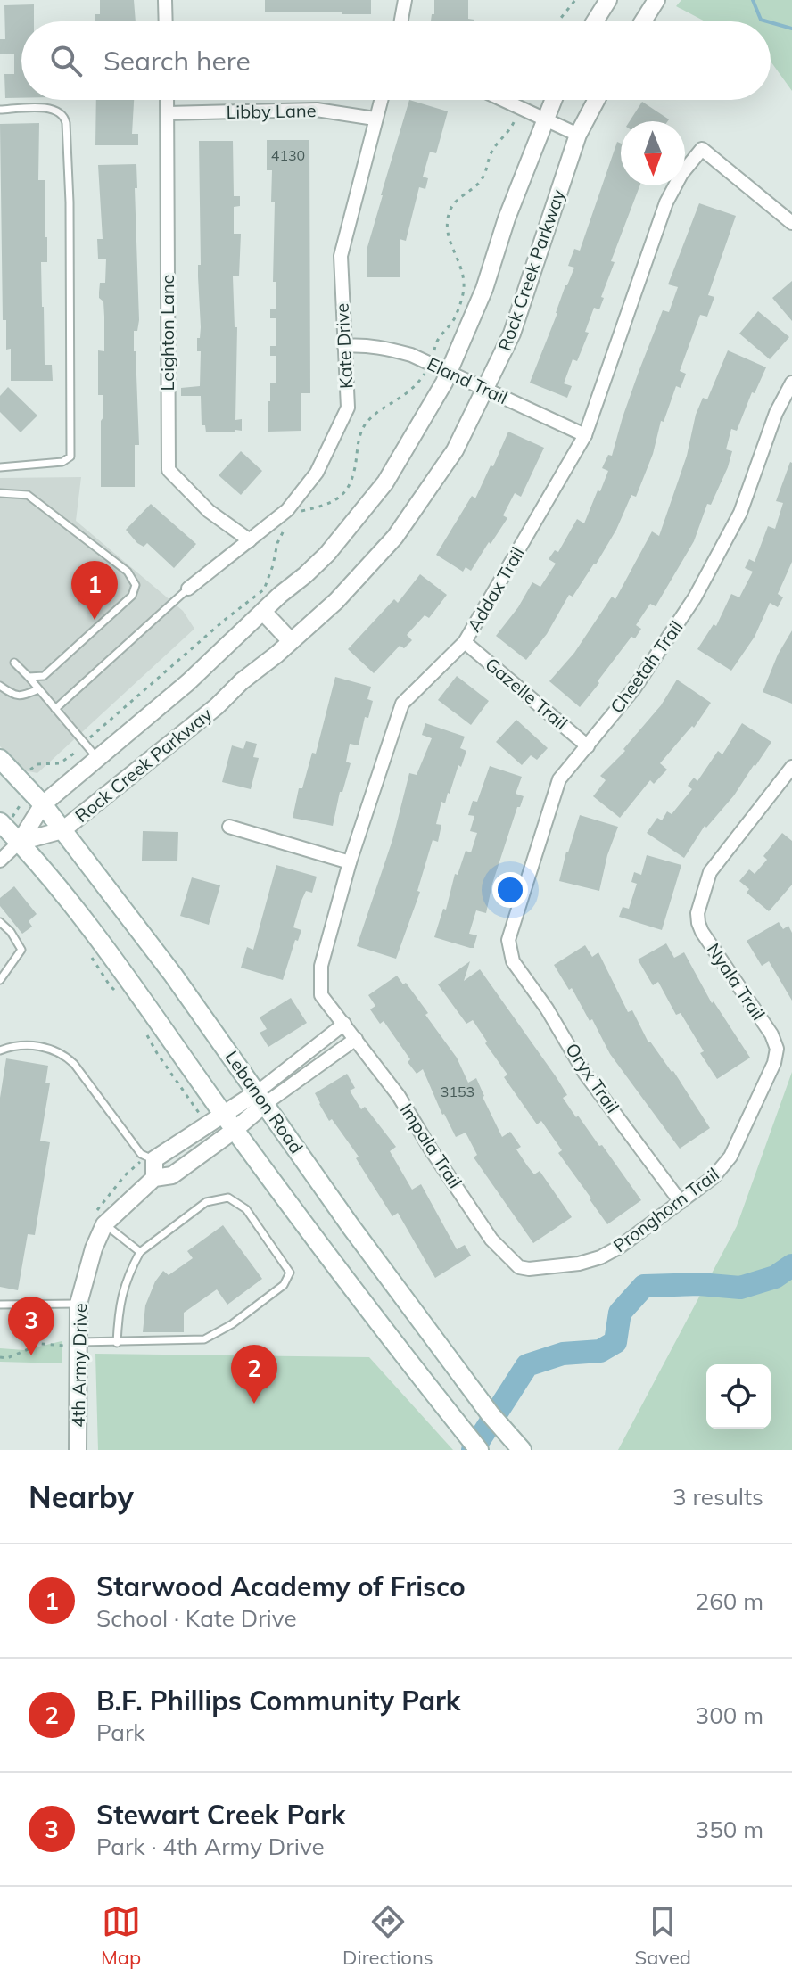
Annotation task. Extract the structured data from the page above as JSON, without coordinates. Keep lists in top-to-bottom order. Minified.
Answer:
{"streets":{"main road":["Lebanon Road"],"street":["Libby Lane","Rock Creek Parkway","Leighton Lane","Kate Drive","Eland Trail","Addax Trail","Cheetah Trail","Gazelle Trail","Nyala Trail","Oryx Trail","Impala Trail","Pronghorn Trail","4th Army Drive"]},"crossings":[["Libby Lane","Leighton Lane"],["Libby Lane","Kate Drive"],["Rock Creek Parkway","Eland Trail"],["Rock Creek Parkway","Lebanon Road"],["Leighton Lane","Kate Drive"],["Kate Drive","Eland Trail"],["Eland Trail","Addax Trail"],["Addax Trail","Gazelle Trail"],["Addax Trail","Impala Trail"],["Addax Trail","4th Army Drive"],["Cheetah Trail","Gazelle Trail"],["Cheetah Trail","Oryx Trail"],["Nyala Trail","Pronghorn Trail"],["Oryx Trail","Pronghorn Trail"],["Lebanon Road","4th Army Drive"],["Impala Trail","Pronghorn Trail"],["Impala Trail","4th Army Drive"]],"house_numbers":["4130","3153"],"north":"bottom","page":{"search":"Search here","pins":["1","3","2"],"heading":["Nearby","3 results"],"list":[{"mark":"1","name":"Starwood Academy of Frisco","note":"School · Kate Drive","value":"260 m"},{"mark":"2","name":"B.F. Phillips Community Park","note":"Park","value":"300 m"},{"mark":"3","name":"Stewart Creek Park","note":"Park · 4th Army Drive","value":"350 m"}],"nav":["Map","Directions","Saved"]}}
